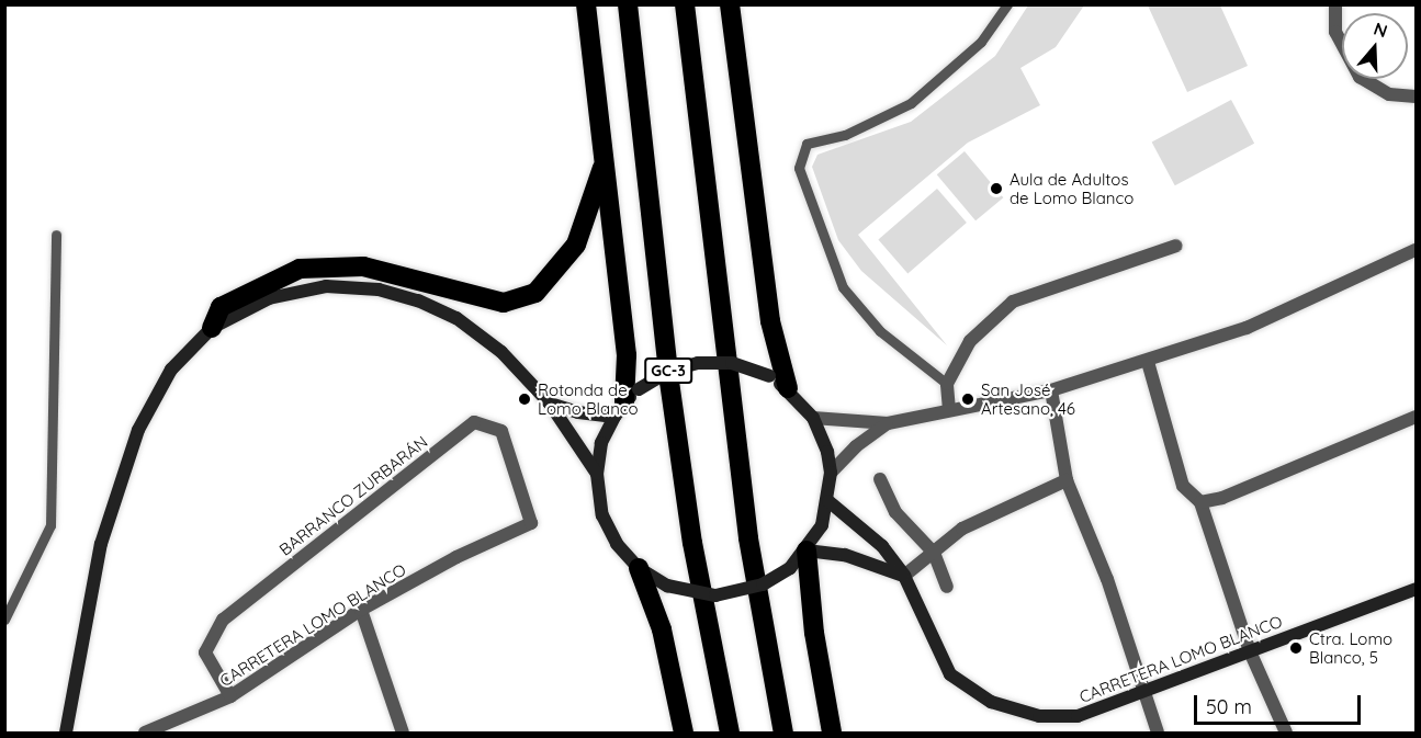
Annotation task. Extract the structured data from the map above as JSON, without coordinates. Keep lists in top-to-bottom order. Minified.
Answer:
{"streets":{"highway":["GC-3"],"street":["BARRANCO ZURBARÁN","CARRETERA LOMO BLANCO"]},"crossings":[["BARRANCO ZURBARÁN","CARRETERA LOMO BLANCO"]],"places":["Aula de Adultos de Lomo Blanco","Rotonda de Lomo Blanco","San José Artesano, 46","Ctra. Lomo Blanco, 5"],"scale_bar":"50 m","north":"top"}
